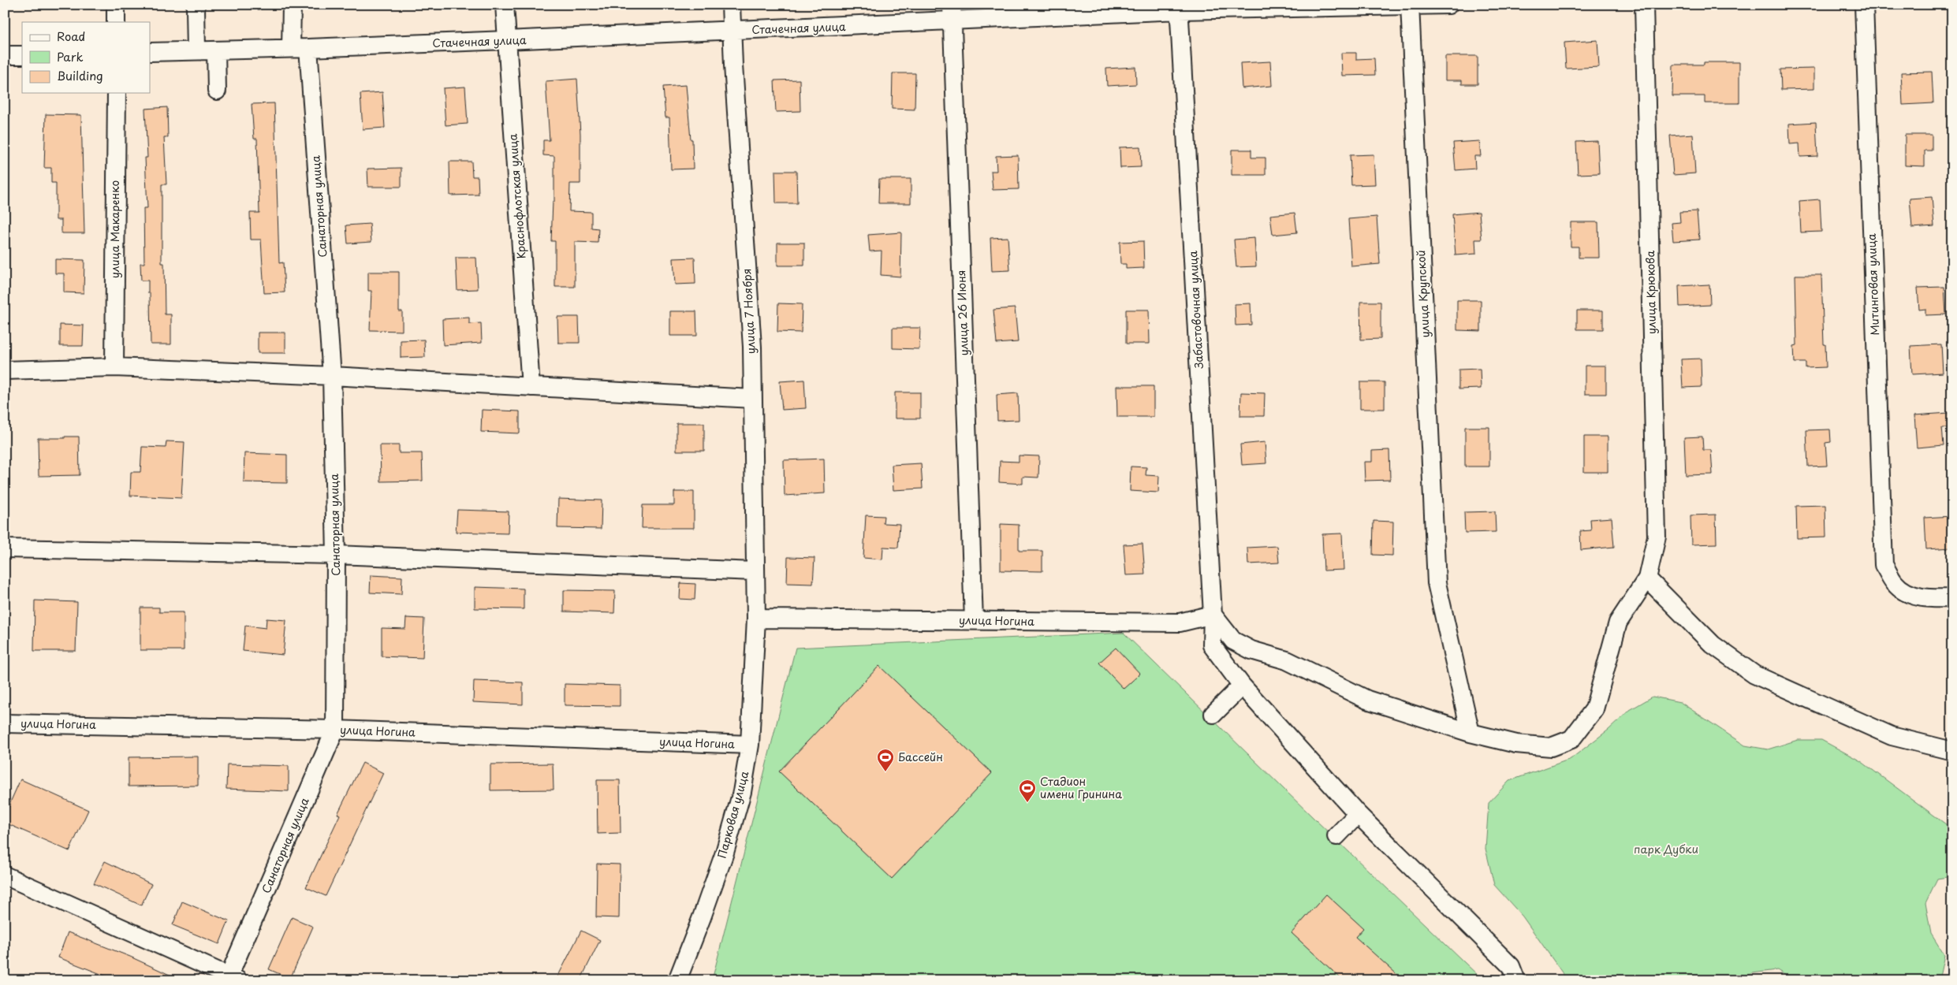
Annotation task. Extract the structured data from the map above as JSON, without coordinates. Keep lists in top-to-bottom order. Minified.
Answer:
{"streets":{"street":["Стачечная улица","Краснофлотская улица","Санаторная улица","улица Макаренко","Митинговая улица","улица Крюкова","улица Крупской","Забастовочная улица","улица 7 Ноября","улица 26 Июня","улица Ногина","Парковая улица"]},"crossings":[["Стачечная улица","Краснофлотская улица"],["Стачечная улица","Санаторная улица"],["Стачечная улица","улица Крупской"],["Стачечная улица","Забастовочная улица"],["Стачечная улица","улица 7 Ноября"],["Стачечная улица","улица 26 Июня"],["Санаторная улица","улица Ногина"],["Забастовочная улица","улица Ногина"],["улица 7 Ноября","улица Ногина"],["улица 7 Ноября","Парковая улица"],["улица 26 Июня","улица Ногина"],["улица Ногина","Парковая улица"]],"parks":["парк Дубки"],"places":{"sports":["Бассейн","Стадион имени Гринина"]},"legend":["Road","Park","Building"]}
